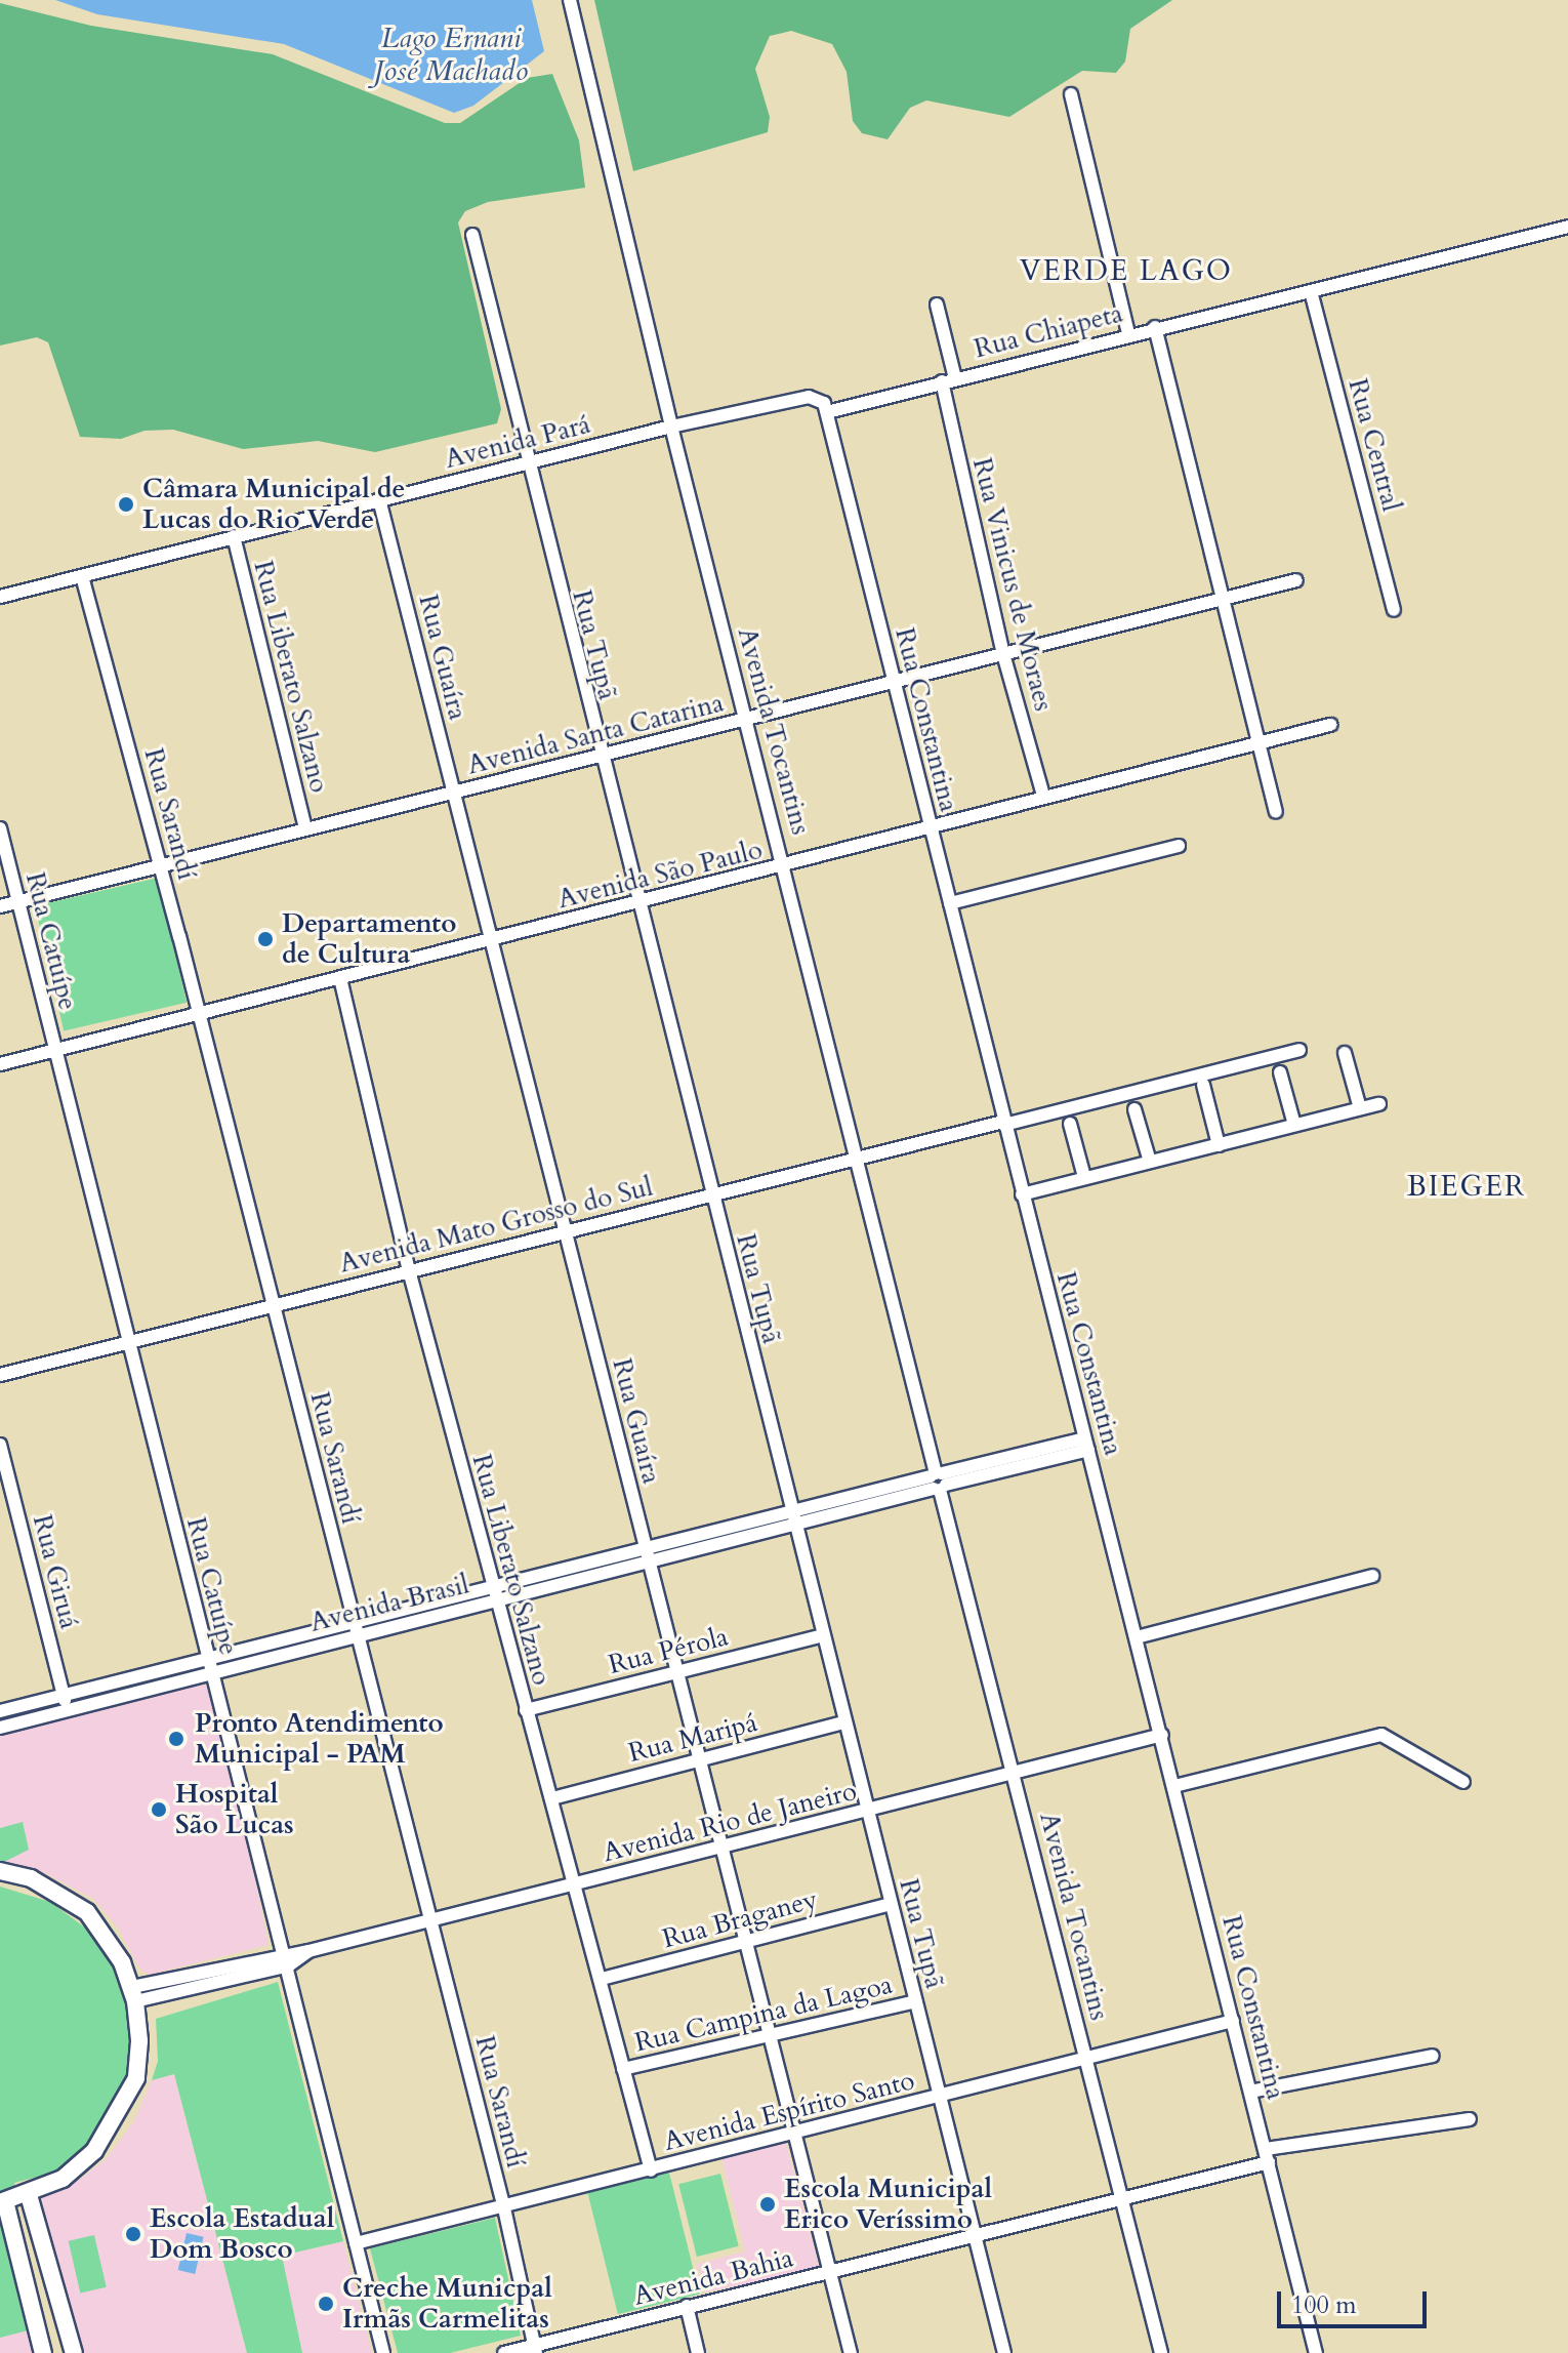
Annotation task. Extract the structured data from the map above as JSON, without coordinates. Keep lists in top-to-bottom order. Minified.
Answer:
{"streets":{"street":["Rua Chiapeta","Avenida Pará","Rua Central","Rua Vinicus de Moraes","Rua Tupã","Rua Guaíra","Rua Liberato Salzano","Rua Constantina","Avenida Tocantins","Avenida Santa Catarina","Rua Sarandí","Avenida São Paulo","Rua Catuípe","Avenida Mato Grosso do Sul","Rua Giruá","Avenida Brasil","Rua Pérola","Rua Maripá","Avenida Rio de Janeiro","Rua Braganey","Rua Campina da Lagoa","Avenida Espírito Santo","Avenida Bahia"]},"crossings":[["Rua Chiapeta","Avenida Pará"],["Rua Chiapeta","Rua Central"],["Rua Chiapeta","Rua Vinicus de Moraes"],["Rua Chiapeta","Rua Constantina"],["Avenida Pará","Rua Tupã"],["Avenida Pará","Rua Guaíra"],["Avenida Pará","Rua Liberato Salzano"],["Avenida Pará","Rua Constantina"],["Avenida Pará","Avenida Tocantins"],["Avenida Pará","Rua Sarandí"],["Rua Vinicus de Moraes","Avenida Santa Catarina"],["Rua Vinicus de Moraes","Avenida São Paulo"],["Rua Tupã","Avenida Santa Catarina"],["Rua Tupã","Avenida São Paulo"],["Rua Tupã","Avenida Mato Grosso do Sul"],["Rua Tupã","Avenida Brasil"],["Rua Tupã","Rua Pérola"],["Rua Tupã","Rua Maripá"],["Rua Tupã","Avenida Rio de Janeiro"],["Rua Tupã","Rua Braganey"],["Rua Tupã","Rua Campina da Lagoa"],["Rua Tupã","Avenida Espírito Santo"],["Rua Tupã","Avenida Bahia"],["Rua Guaíra","Avenida Santa Catarina"],["Rua Guaíra","Avenida São Paulo"],["Rua Guaíra","Avenida Mato Grosso do Sul"],["Rua Guaíra","Avenida Brasil"],["Rua Guaíra","Rua Pérola"],["Rua Guaíra","Rua Maripá"],["Rua Guaíra","Avenida Rio de Janeiro"],["Rua Guaíra","Rua Braganey"],["Rua Guaíra","Rua Campina da Lagoa"],["Rua Guaíra","Avenida Espírito Santo"],["Rua Guaíra","Avenida Bahia"],["Rua Liberato Salzano","Avenida Santa Catarina"],["Rua Liberato Salzano","Avenida São Paulo"],["Rua Liberato Salzano","Avenida Mato Grosso do Sul"],["Rua Liberato Salzano","Avenida Brasil"],["Rua Liberato Salzano","Rua Pérola"],["Rua Liberato Salzano","Rua Maripá"],["Rua Liberato Salzano","Avenida Rio de Janeiro"],["Rua Liberato Salzano","Rua Braganey"],["Rua Liberato Salzano","Rua Campina da Lagoa"],["Rua Liberato Salzano","Avenida Espírito Santo"],["Rua Constantina","Avenida Santa Catarina"],["Rua Constantina","Avenida São Paulo"],["Rua Constantina","Avenida Mato Grosso do Sul"],["Rua Constantina","Avenida Brasil"],["Rua Constantina","Avenida Rio de Janeiro"],["Rua Constantina","Avenida Espírito Santo"],["Rua Constantina","Avenida Bahia"],["Avenida Tocantins","Avenida Santa Catarina"],["Avenida Tocantins","Avenida São Paulo"],["Avenida Tocantins","Avenida Mato Grosso do Sul"],["Avenida Tocantins","Avenida Brasil"],["Avenida Tocantins","Avenida Rio de Janeiro"],["Avenida Tocantins","Avenida Espírito Santo"],["Avenida Tocantins","Avenida Bahia"],["Avenida Santa Catarina","Rua Sarandí"],["Avenida Santa Catarina","Rua Catuípe"],["Rua Sarandí","Avenida São Paulo"],["Rua Sarandí","Avenida Mato Grosso do Sul"],["Rua Sarandí","Avenida Brasil"],["Rua Sarandí","Avenida Rio de Janeiro"],["Rua Sarandí","Avenida Espírito Santo"],["Rua Sarandí","Avenida Bahia"],["Avenida São Paulo","Rua Catuípe"],["Rua Catuípe","Avenida Mato Grosso do Sul"],["Rua Catuípe","Avenida Brasil"],["Rua Catuípe","Avenida Rio de Janeiro"],["Rua Catuípe","Avenida Espírito Santo"],["Rua Giruá","Avenida Brasil"]],"districts":["VERDE LAGO","BIEGER"],"water":["Lago Ernani José Machado"],"places":["Câmara Municipal de Lucas do Rio Verde","Departamento de Cultura","Pronto Atendimento Municipal - PAM","Hospital São Lucas","Escola Municipal Erico Veríssimo","Escola Estadual Dom Bosco","Creche Municpal Irmãs Carmelitas"],"scale_bar":"100 m"}
